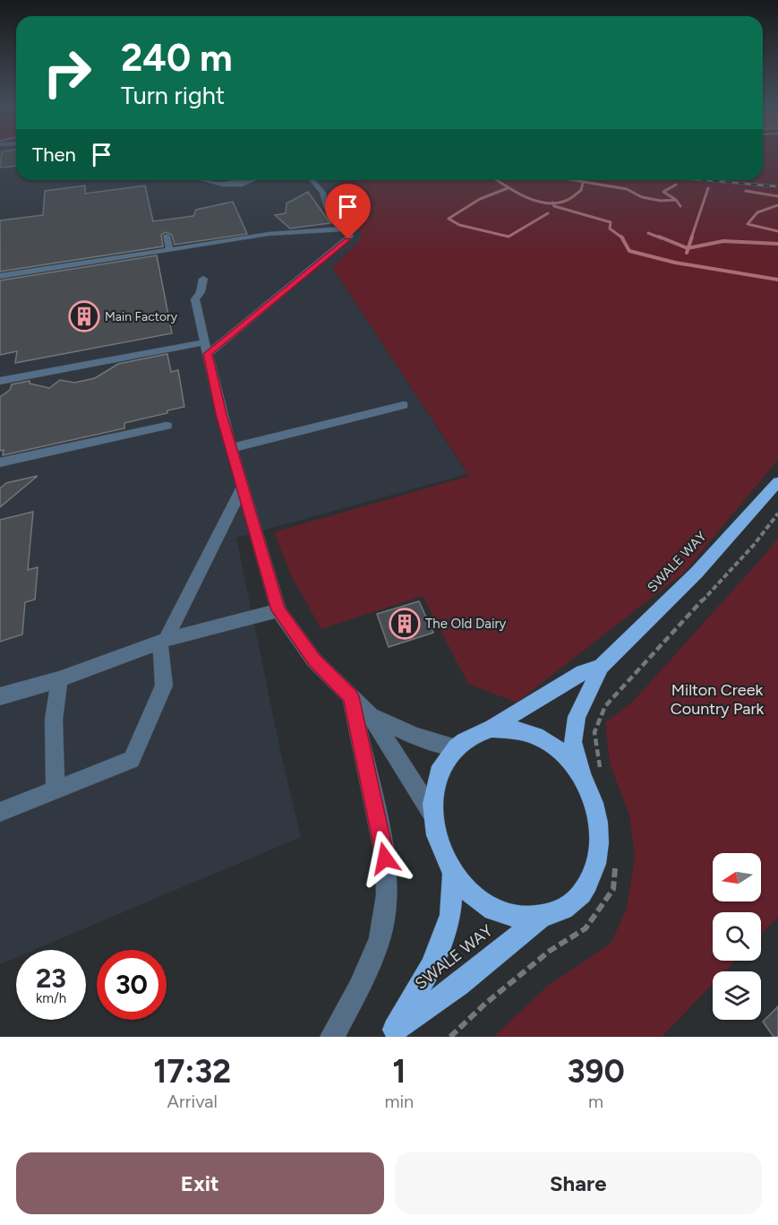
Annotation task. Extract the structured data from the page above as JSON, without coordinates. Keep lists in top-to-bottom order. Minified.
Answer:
{"streets":{"main road":["SWALE WAY"]},"parks":["Milton Creek Country Park"],"places":{"building":["Main Factory","The Old Dairy"]},"north":"left","page":{"turn":["240 m","Turn right"],"then":"Then","speed":"23 km/h","limit":"30","eta":["17:32","Arrival","1","min","390","m"],"buttons":["Exit","Share"]}}
